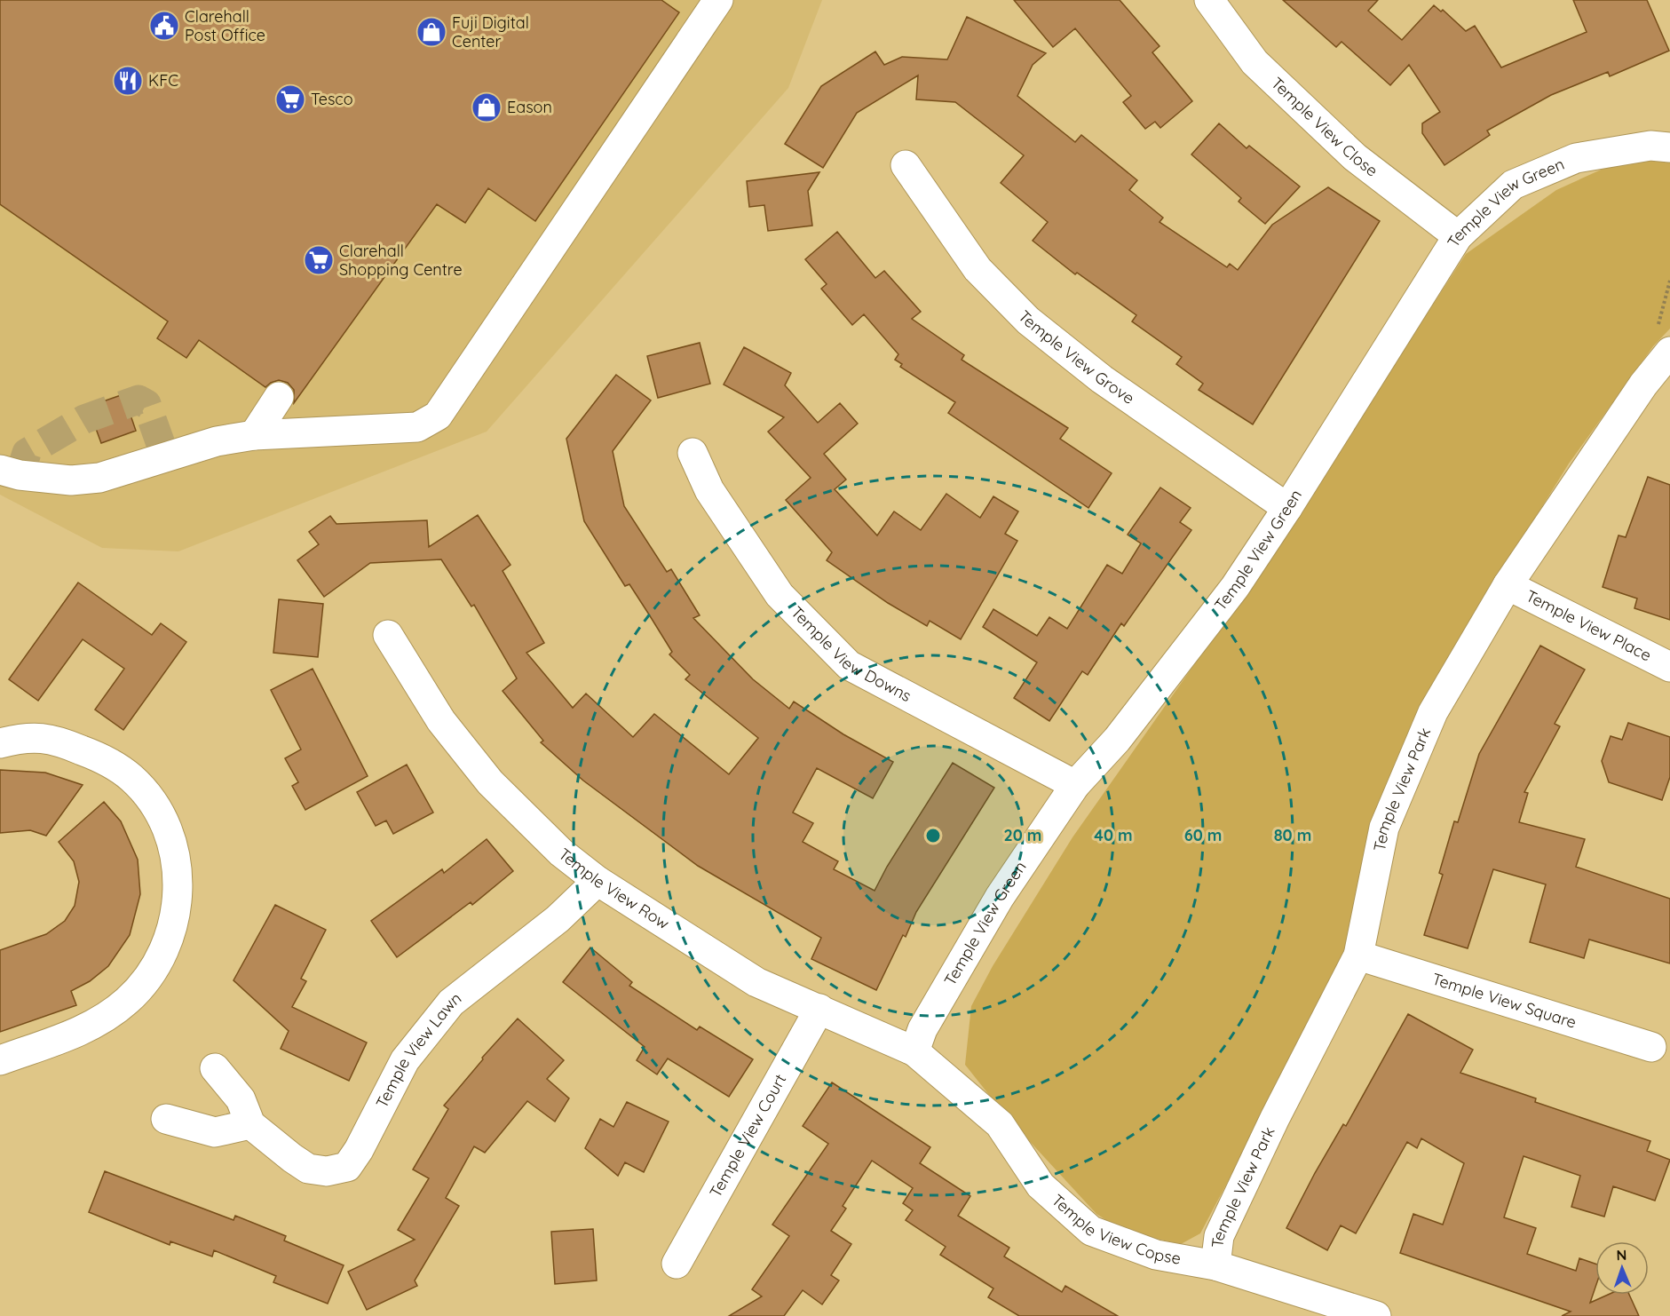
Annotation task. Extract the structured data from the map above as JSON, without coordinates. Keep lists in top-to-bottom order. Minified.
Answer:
{"streets":{"street":["Temple View Close","Temple View Green","Temple View Grove","Temple View Place","Temple View Downs","Temple View Park","Temple View Row","Temple View Square","Temple View Lawn","Temple View Court","Temple View Copse"]},"crossings":[["Temple View Close","Temple View Green"],["Temple View Green","Temple View Grove"],["Temple View Green","Temple View Downs"],["Temple View Green","Temple View Row"],["Temple View Green","Temple View Copse"],["Temple View Place","Temple View Park"],["Temple View Park","Temple View Square"],["Temple View Park","Temple View Copse"],["Temple View Row","Temple View Lawn"],["Temple View Row","Temple View Court"],["Temple View Row","Temple View Copse"]],"places":{"public building":["Clarehall Post Office"],"shop":["Fuji Digital Center","Eason"],"restaurant":["KFC"],"supermarket":["Tesco","Clarehall Shopping Centre"]},"north":"top","rings":["20 m","40 m","60 m","80 m"]}
